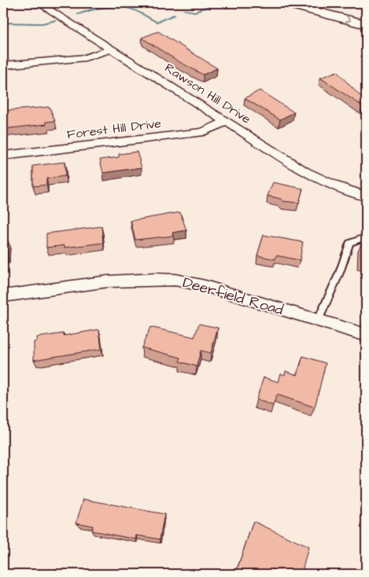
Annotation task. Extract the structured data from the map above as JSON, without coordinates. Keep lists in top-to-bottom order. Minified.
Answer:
{"streets":{"street":["Rawson Hill Drive","Forest Hill Drive","Deerfield Road"]},"crossings":[["Rawson Hill Drive","Forest Hill Drive"]]}
